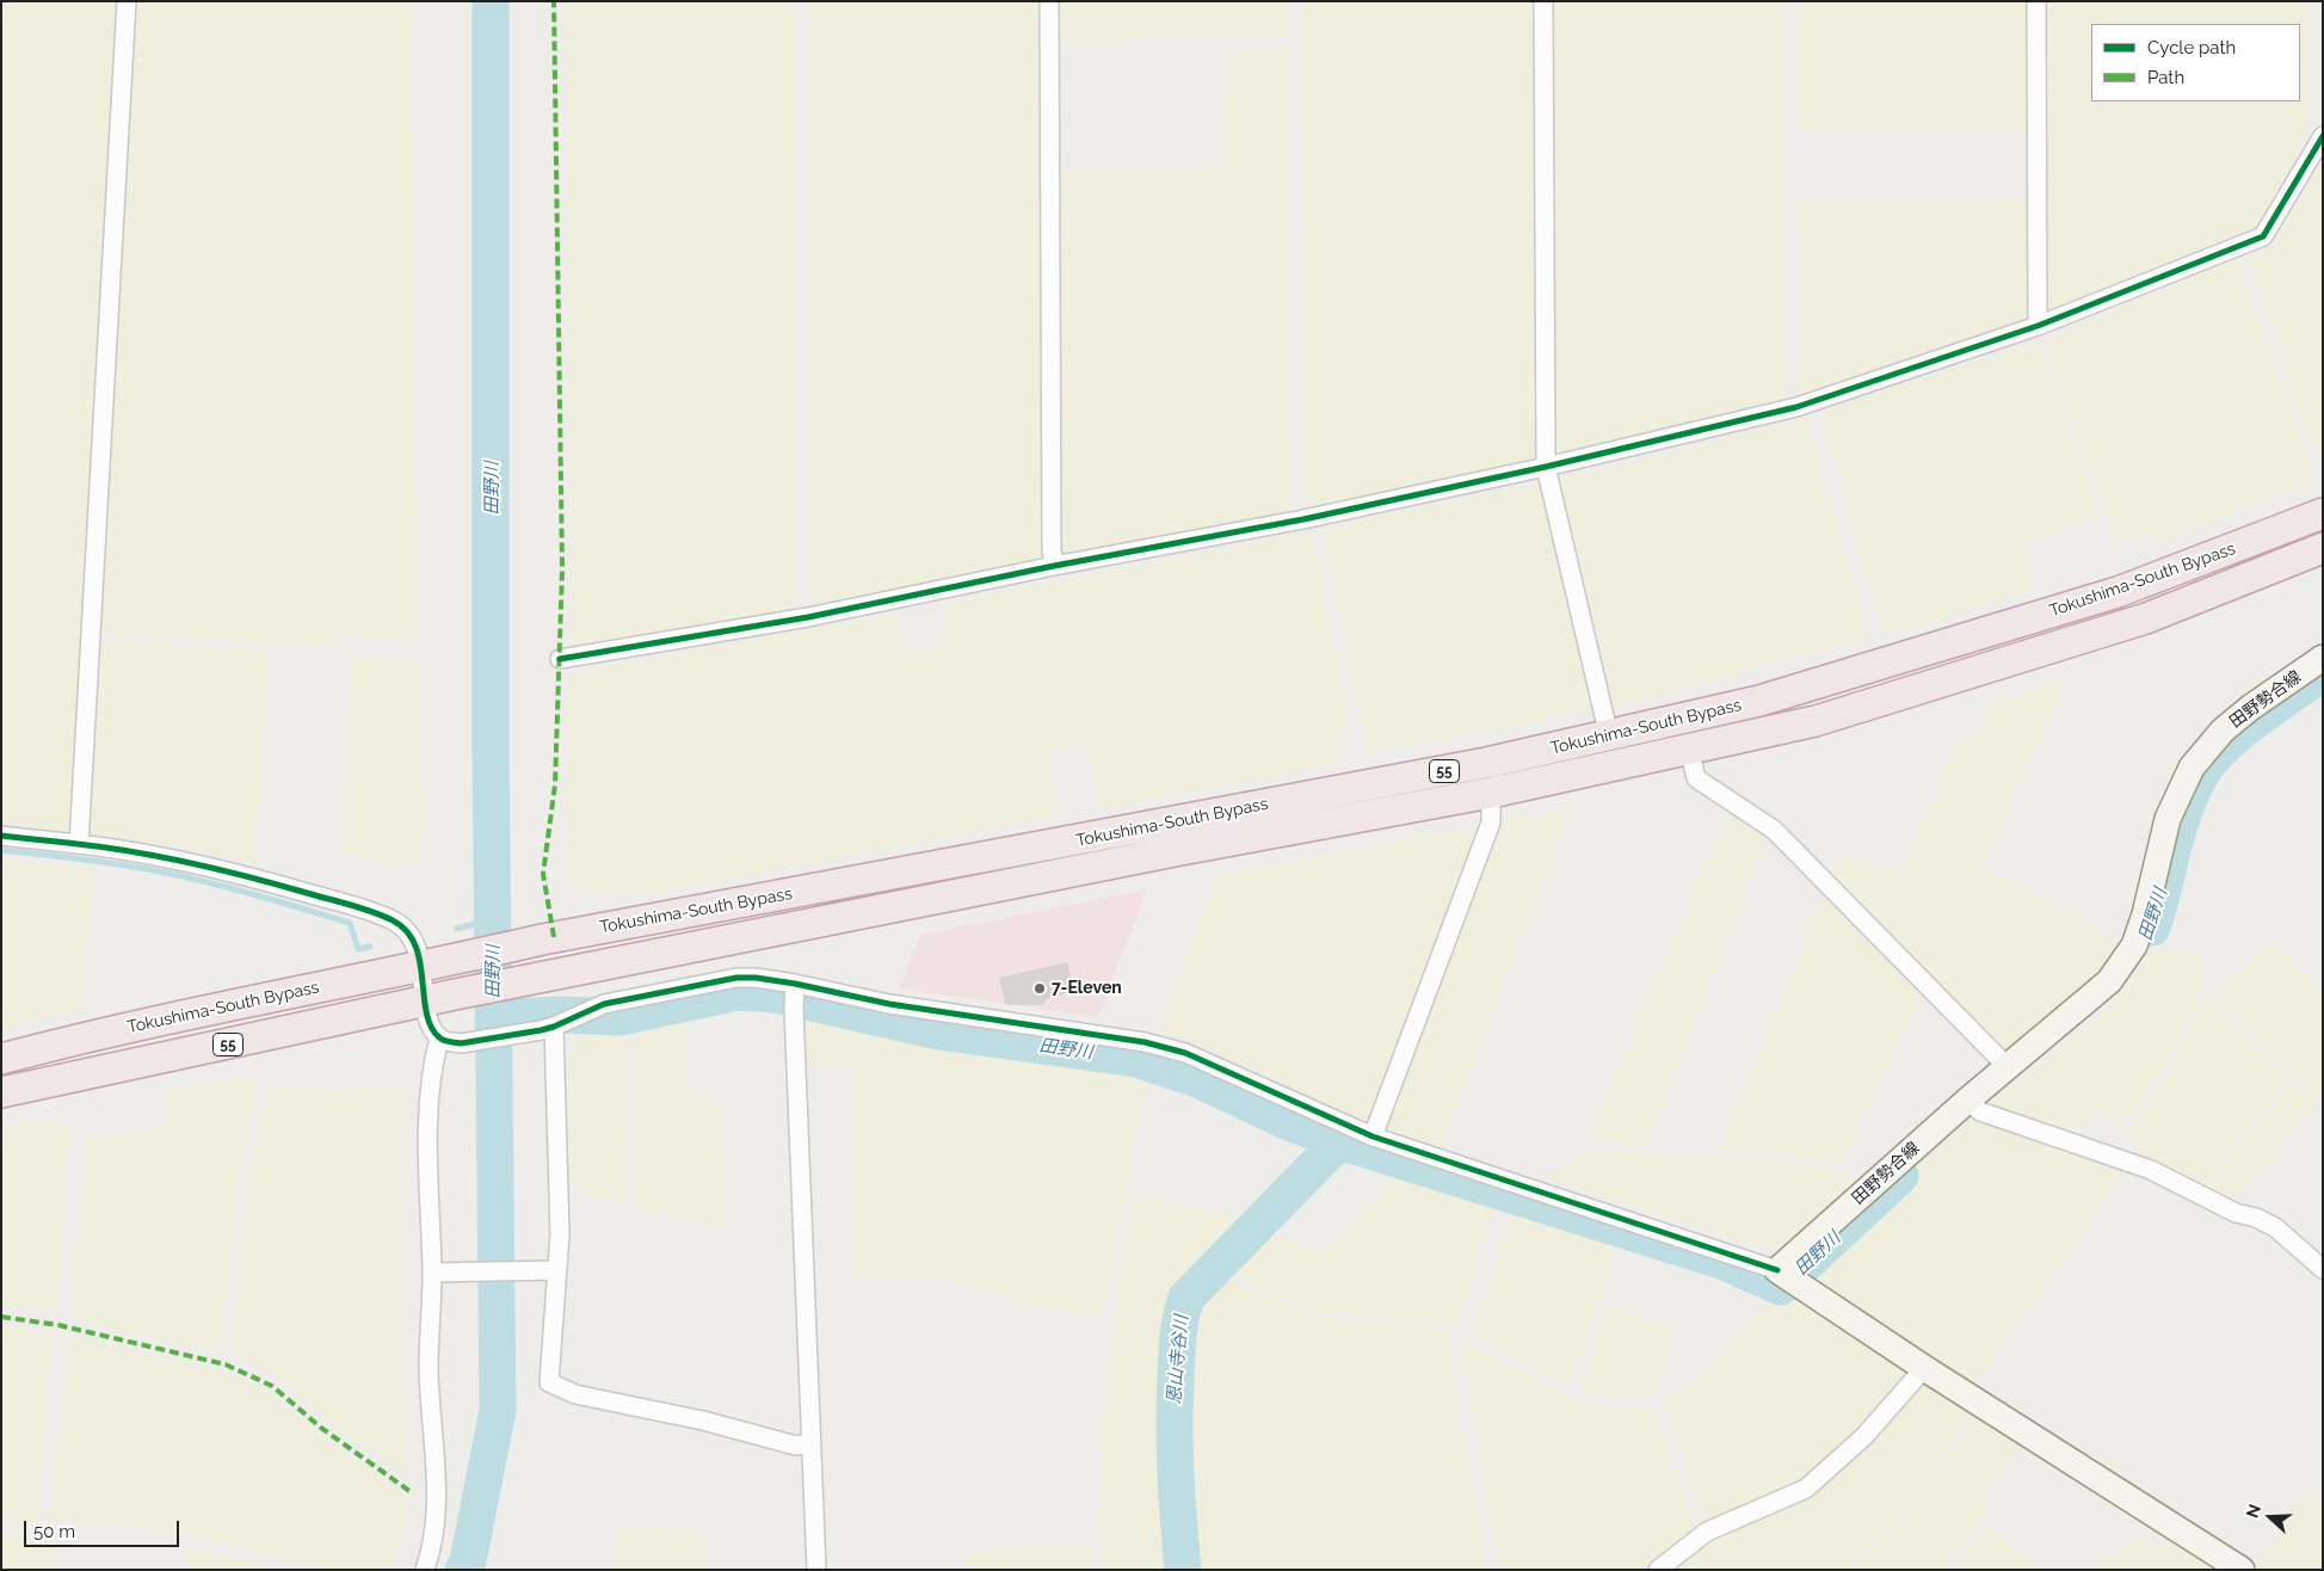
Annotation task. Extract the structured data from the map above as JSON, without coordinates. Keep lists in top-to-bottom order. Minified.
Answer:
{"streets":{"highway":["Tokushima-South Bypass","55"],"main road":["田野勢合線"]},"water":["田野川","恩山寺谷川"],"places":["7-Eleven"],"legend":["Cycle path","Path"],"scale_bar":"50 m","north":"left"}
